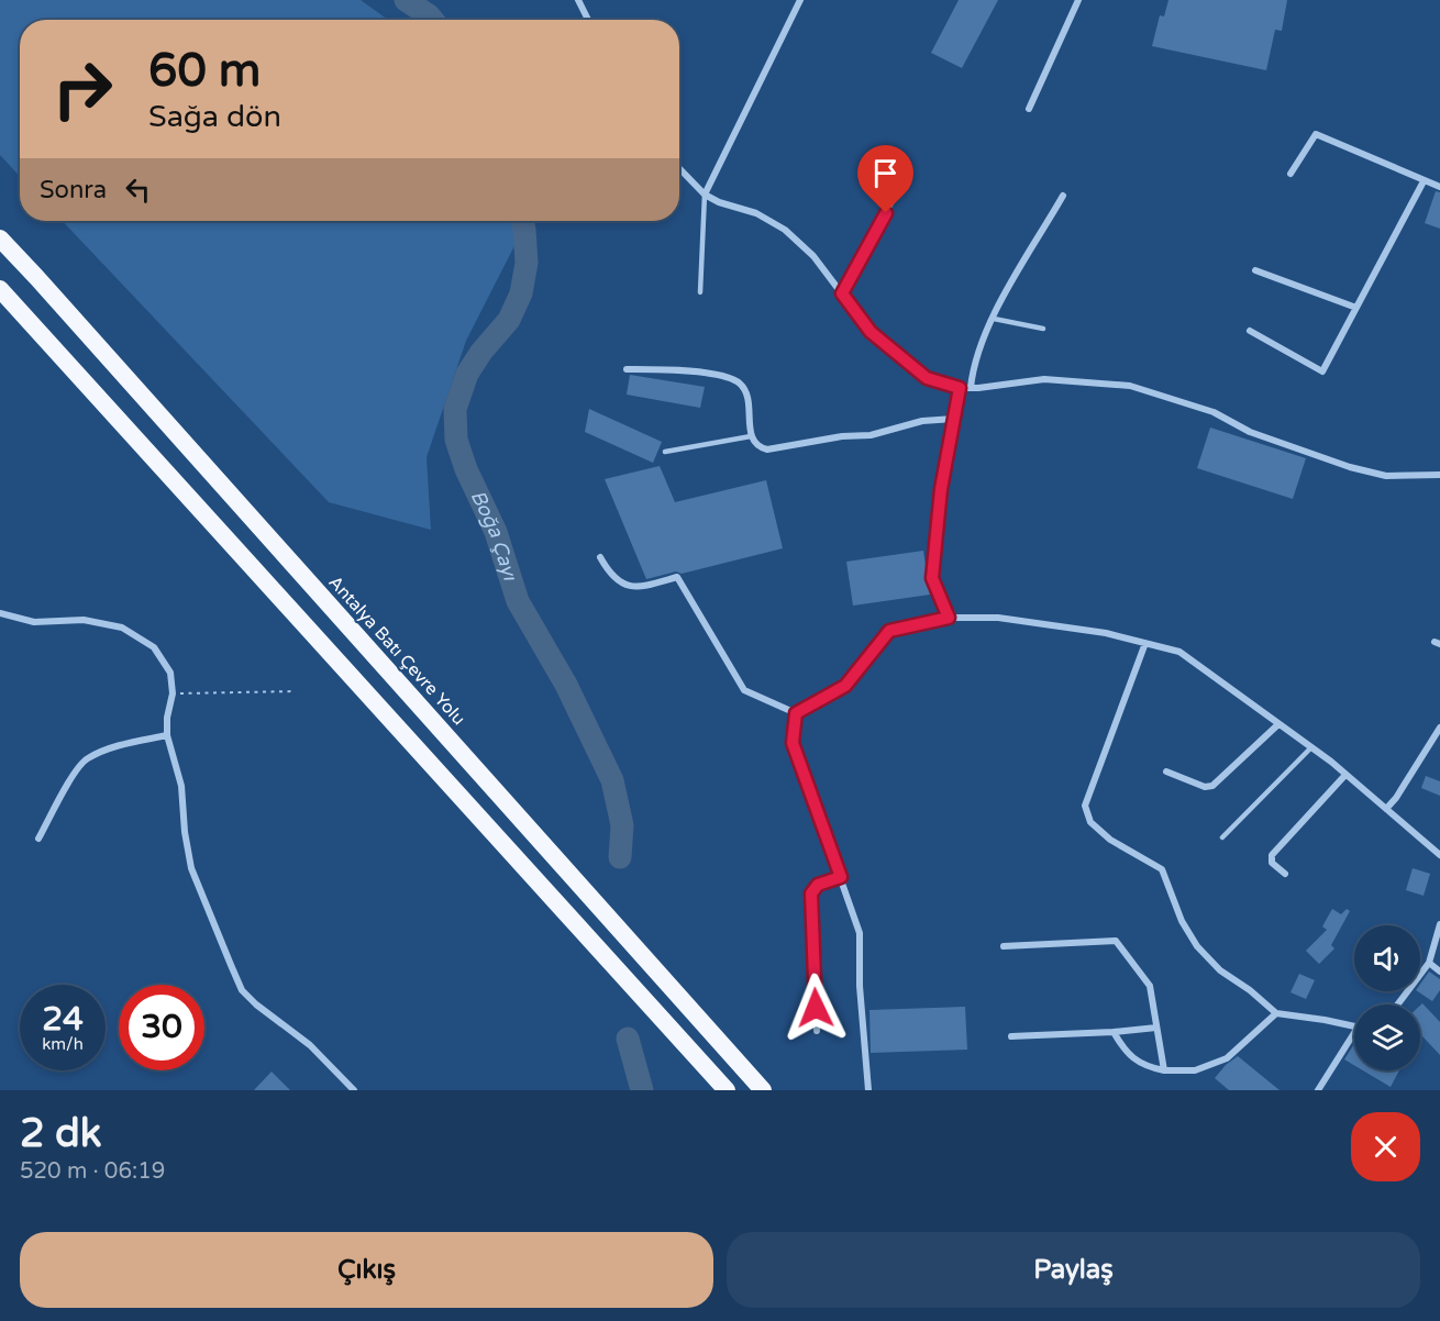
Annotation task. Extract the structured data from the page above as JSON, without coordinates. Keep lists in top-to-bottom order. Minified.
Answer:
{"streets":{"highway":["Antalya Batı Çevre Yolu"]},"water":["Boğa Çayı"],"page":{"turn":["60 m","Sağa dön"],"then":"Sonra","speed":"24 km/h","limit":"30","heading":["2 dk","520 m · 06:19"],"buttons":["Çıkış","Paylaş"]}}
